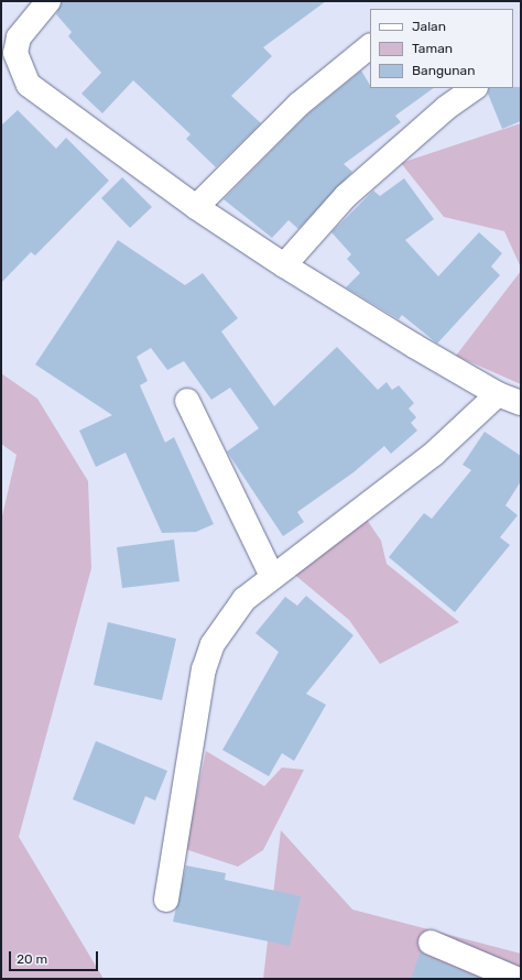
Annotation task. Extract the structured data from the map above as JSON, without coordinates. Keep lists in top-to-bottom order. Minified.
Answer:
{"legend":["Jalan","Taman","Bangunan"],"scale_bar":"20 m"}
